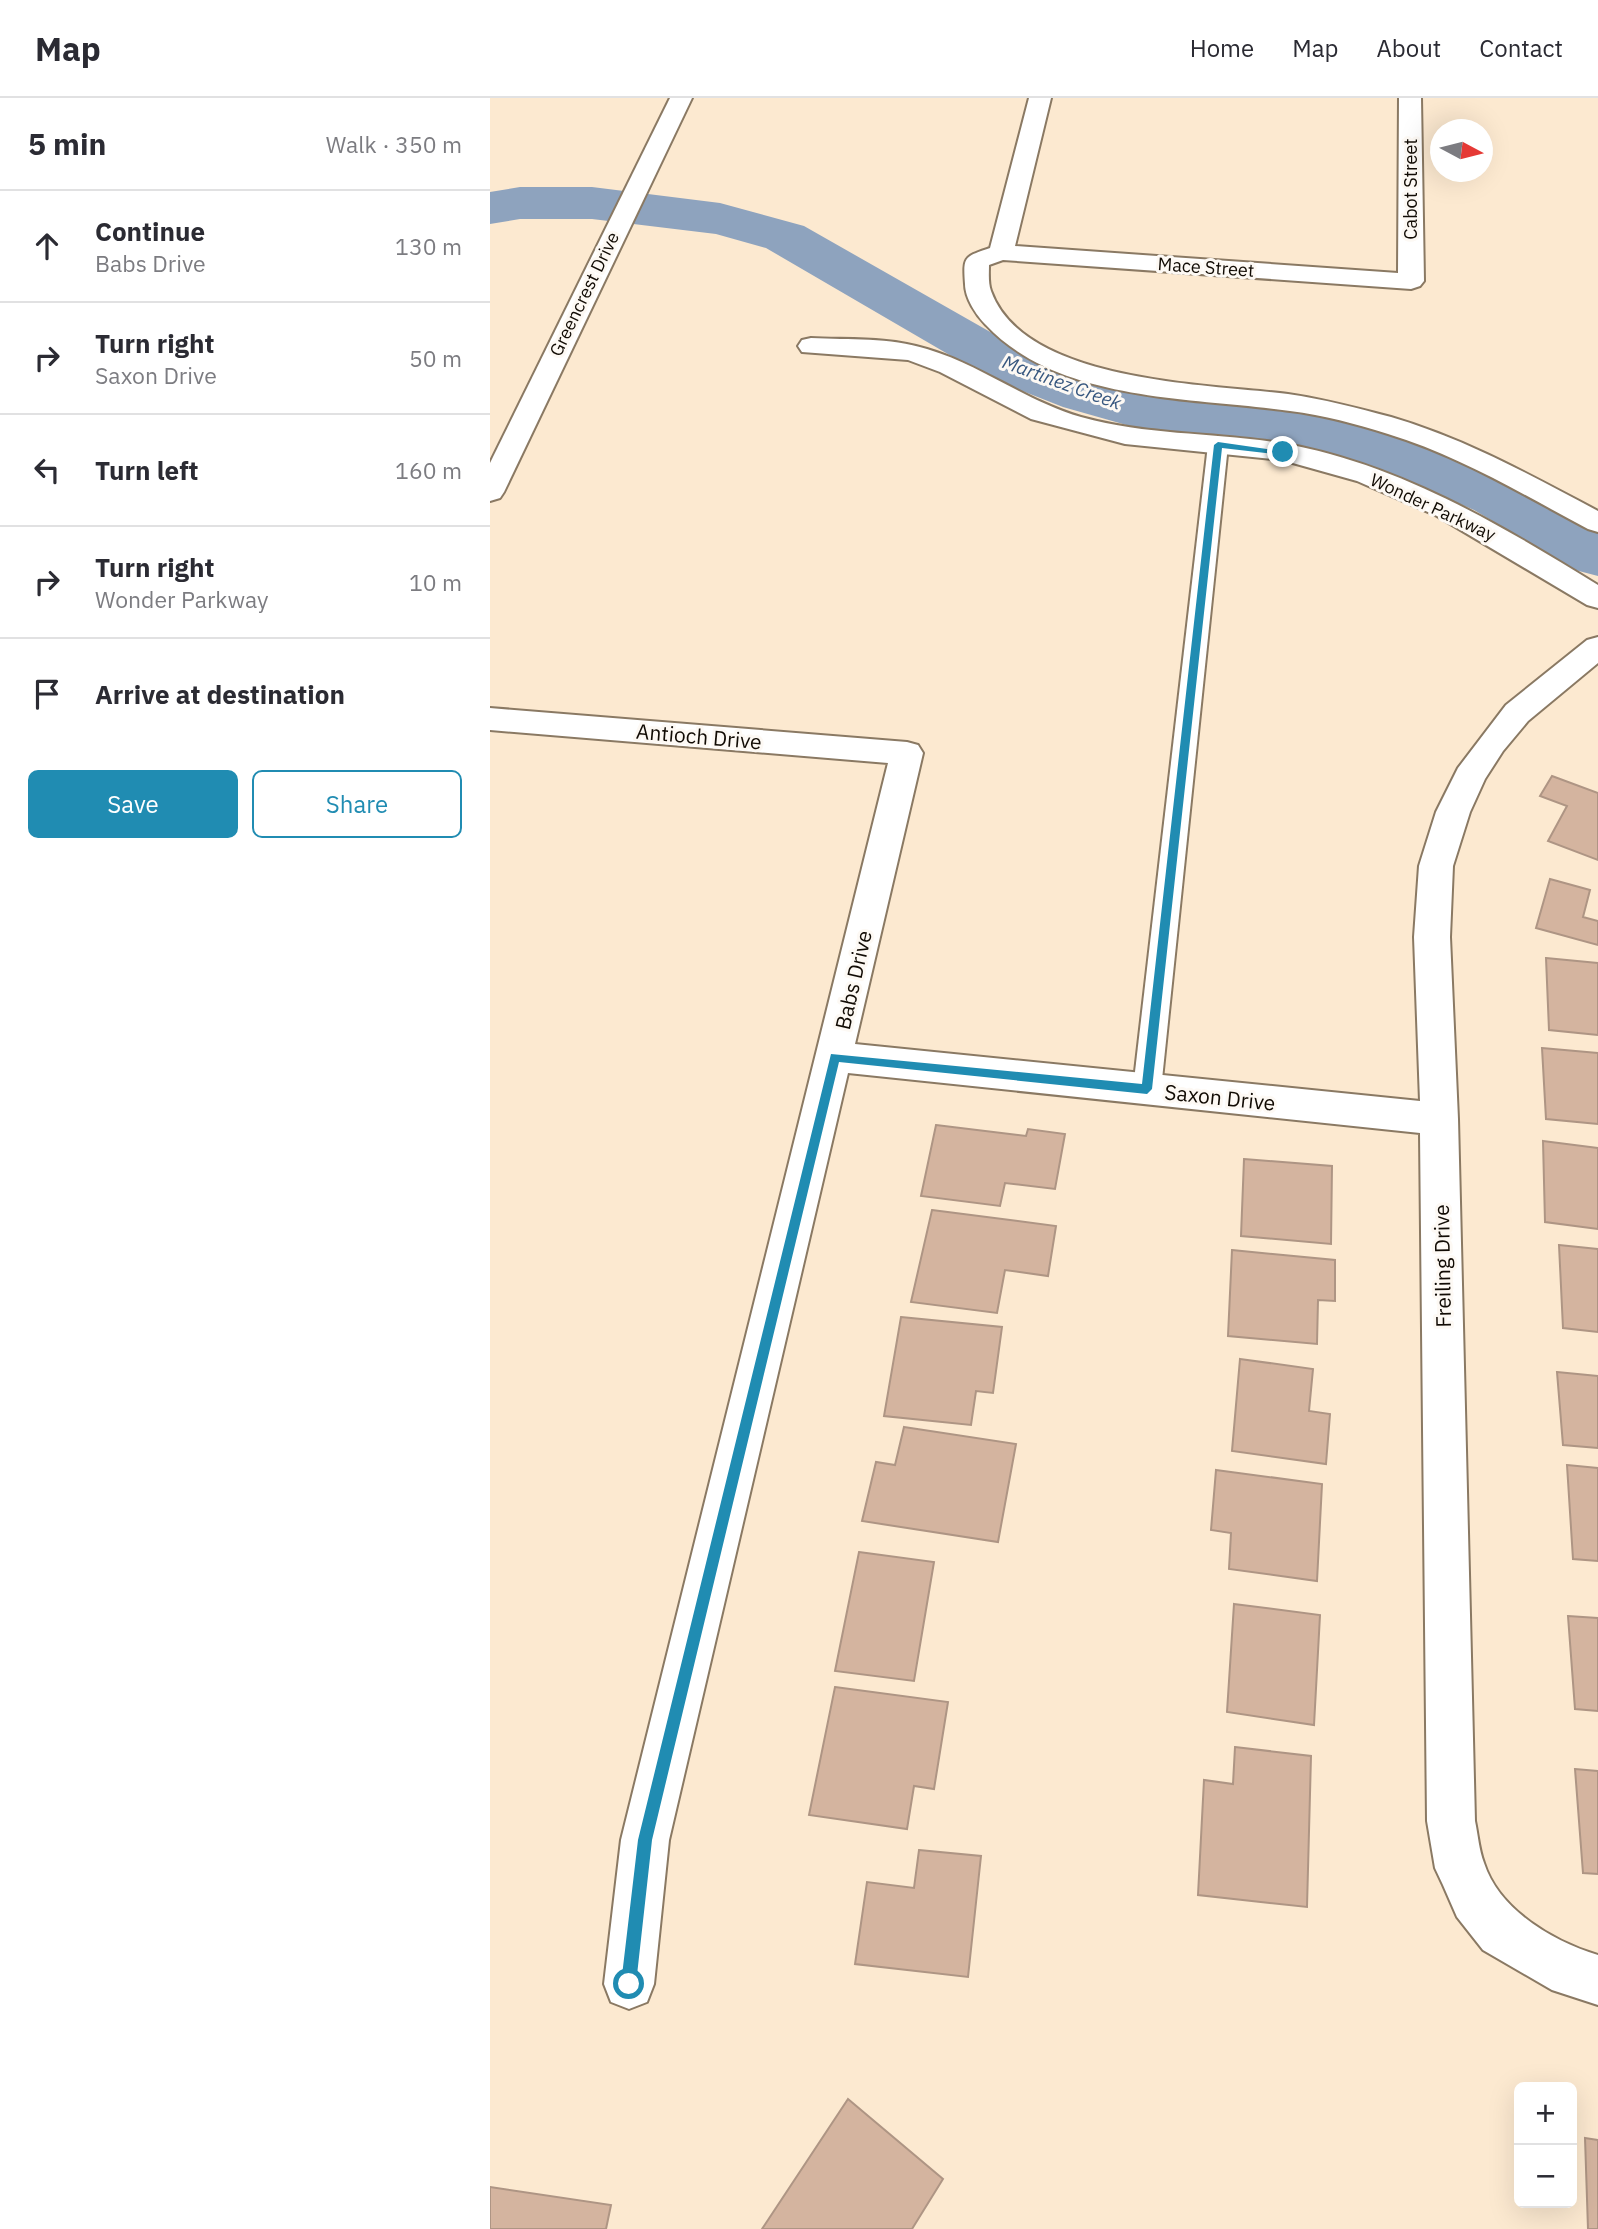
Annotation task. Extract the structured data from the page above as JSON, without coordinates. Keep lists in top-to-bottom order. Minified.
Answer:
{"streets":{"street":["Cabot Street","Mace Street","Greencrest Drive","Wonder Parkway","Antioch Drive","Babs Drive","Saxon Drive","Freiling Drive"]},"crossings":[["Cabot Street","Mace Street"],["Antioch Drive","Babs Drive"],["Babs Drive","Saxon Drive"],["Saxon Drive","Freiling Drive"]],"water":["Martinez Creek"],"north":"right","page":{"header":"Map","nav":["Home","Map","About","Contact"],"heading":["5 min","Walk · 350 m"],"list":[["Continue","Babs Drive","130 m"],["Turn right","Saxon Drive","50 m"],["Turn left","160 m"],["Turn right","Wonder Parkway","10 m"],"Arrive at destination"],"buttons":["Save","Share"],"map_buttons":["+","−"]}}
